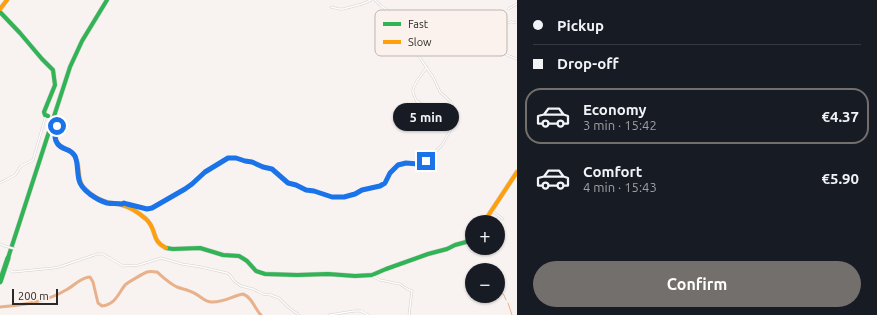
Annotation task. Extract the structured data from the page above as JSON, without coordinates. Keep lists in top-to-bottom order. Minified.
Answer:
{"legend":["Fast","Slow"],"scale_bar":"200 m","page":{"banner":["Pickup","Drop-off"],"list":[{"name":"Economy","note":"3 min · 15:42","value":"€4.37"},{"name":"Comfort","note":"4 min · 15:43","value":"€5.90"}],"bubble":"5 min","map_buttons":["+","−"],"buttons":"Confirm","scale":"200 m"}}
